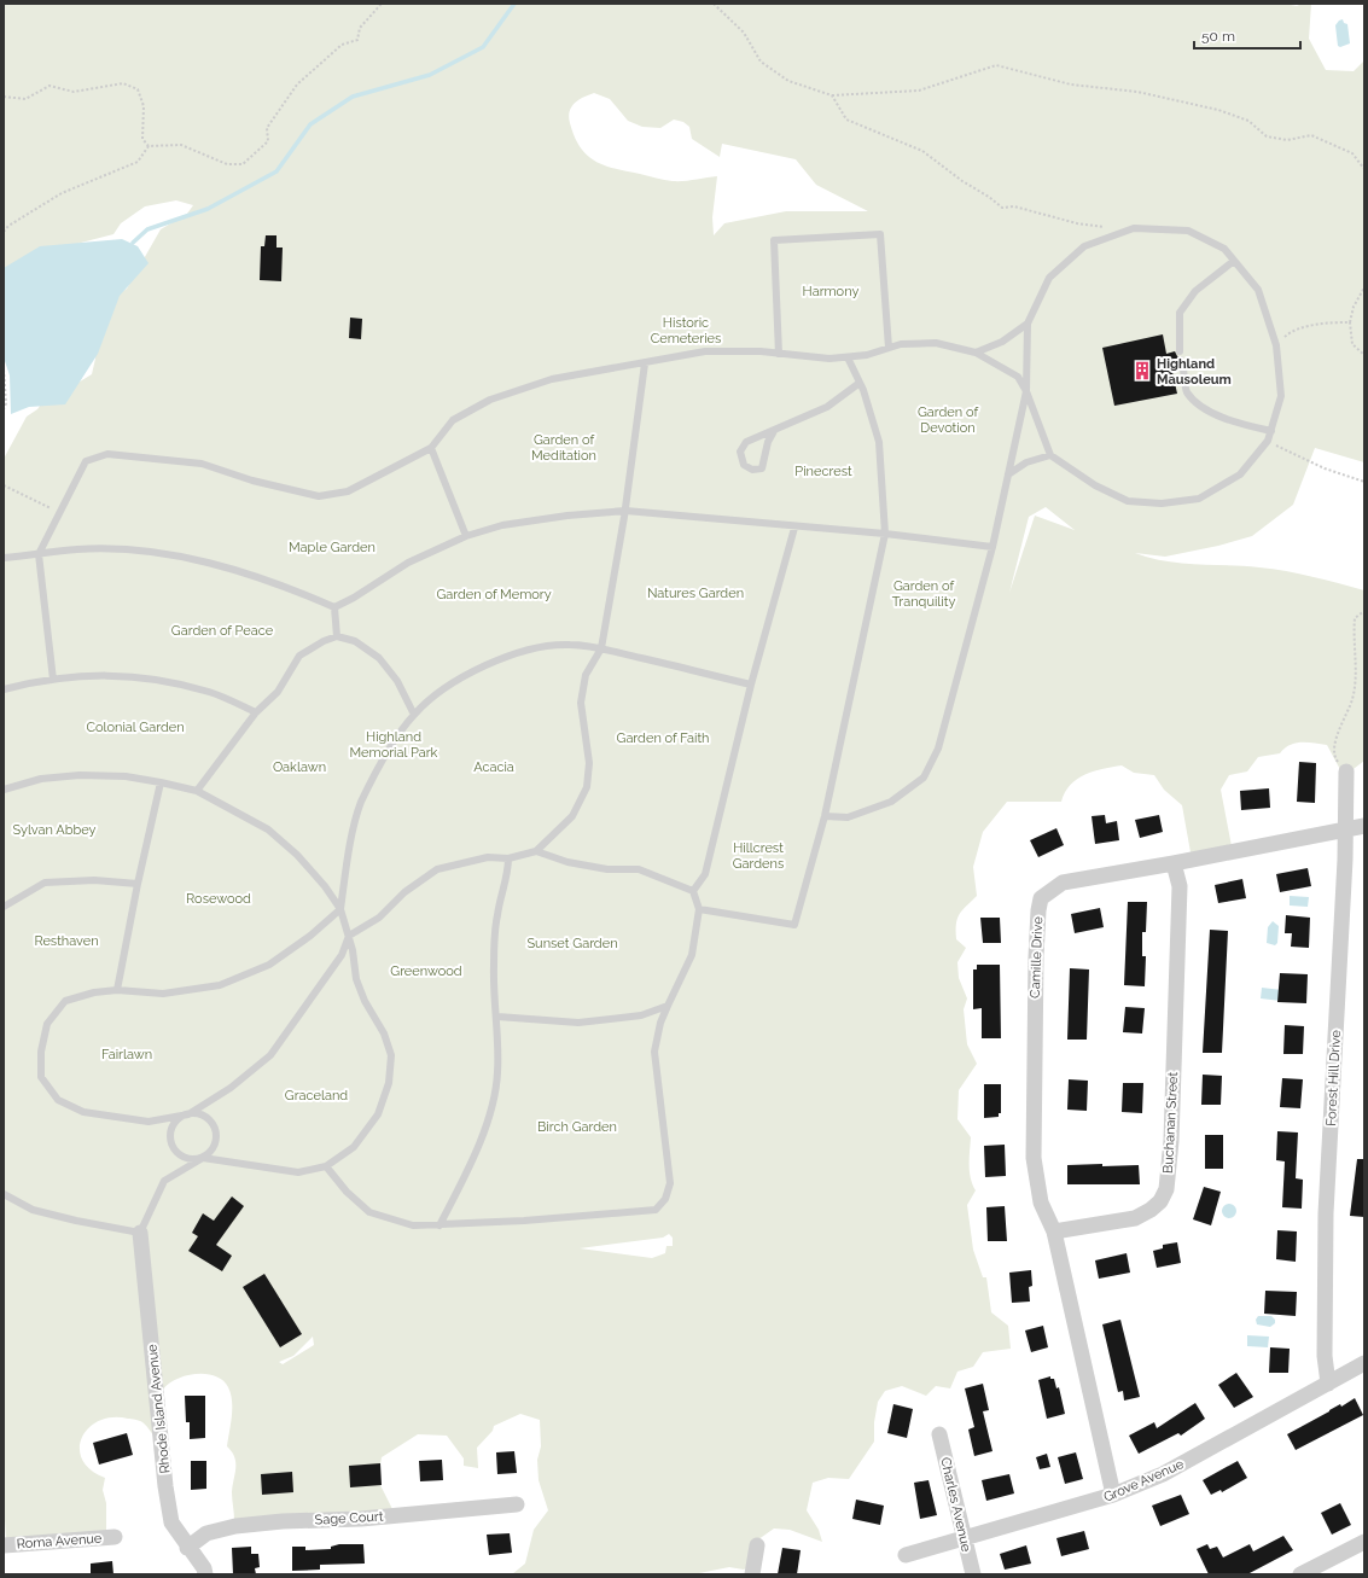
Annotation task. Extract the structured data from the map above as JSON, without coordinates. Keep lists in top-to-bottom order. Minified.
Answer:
{"streets":{"street":["Camille Drive","Forest Hill Drive","Buchanan Street","Rhode Island Avenue","Grove Avenue","Charles Avenue","Sage Court","Roma Avenue"]},"crossings":[["Camille Drive","Forest Hill Drive"],["Camille Drive","Buchanan Street"],["Forest Hill Drive","Grove Avenue"],["Rhode Island Avenue","Sage Court"],["Grove Avenue","Charles Avenue"]],"parks":["Harmony","Historic Cemeteries","Garden of Devotion","Garden of Meditation","Pinecrest","Maple Garden","Garden of Tranquility","Natures Garden","Garden of Memory","Garden of Peace","Colonial Garden","Highland Memorial Park","Garden of Faith","Oaklawn","Acacia","Sylvan Abbey","Hillcrest Gardens","Rosewood","Resthaven","Sunset Garden","Greenwood","Fairlawn","Graceland","Birch Garden"],"places":{"building":["Highland Mausoleum"]},"scale_bar":"50 m"}
